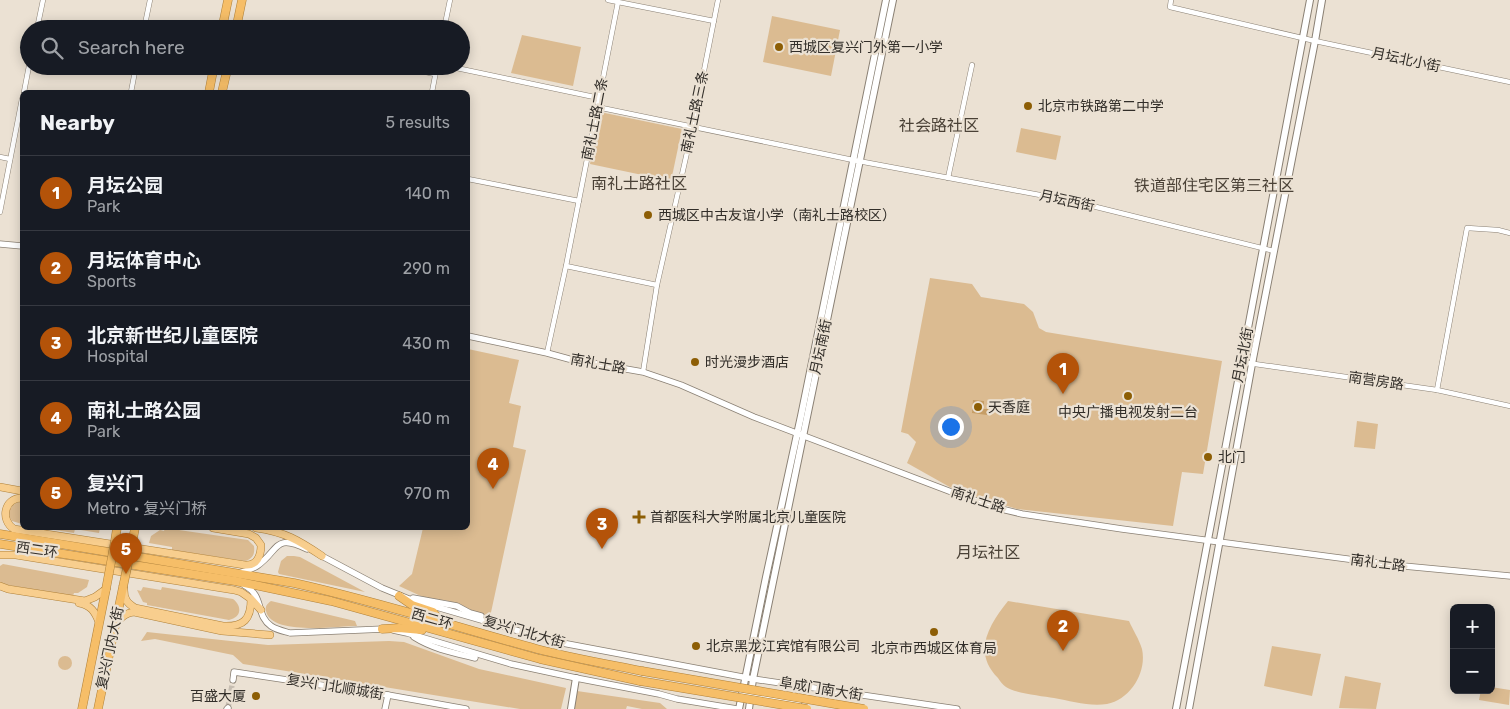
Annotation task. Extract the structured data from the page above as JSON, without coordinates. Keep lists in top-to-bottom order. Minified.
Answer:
{"streets":{"highway":["西二环","复兴门内大街"],"main road":["月坛南街","月坛北街"],"street":["月坛北小街","南礼士路三条","南礼士路二条","月坛西街","南礼士路","南营房路","复兴门北大街","复兴门北顺城街","阜成门南大街"]},"crossings":[["月坛北小街","月坛北街"],["南礼士路三条","月坛西街"],["南礼士路三条","南礼士路"],["南礼士路二条","月坛西街"],["南礼士路二条","南礼士路"],["月坛西街","月坛南街"],["月坛西街","月坛北街"],["月坛南街","南礼士路"],["月坛南街","复兴门北大街"],["月坛南街","阜成门南大街"],["月坛北街","南礼士路"],["月坛北街","南营房路"],["复兴门北大街","阜成门南大街"]],"districts":["社会路社区","南礼士路社区","铁道部住宅区第三社区","月坛社区"],"places":{"other":["西城区复兴门外第一小学","北京市铁路第二中学","西城区中古友谊小学（南礼士路校区）","时光漫步酒店","中央广播电视发射二台","天香庭","北门","北京市西城区体育局","北京黑龙江宾馆有限公司","百盛大厦"],"health":["首都医科大学附属北京儿童医院"]},"page":{"search":"Search here","heading":["Nearby","5 results"],"list":[{"mark":"1","name":"月坛公园","note":"Park","value":"140 m"},{"mark":"2","name":"月坛体育中心","note":"Sports","value":"290 m"},{"mark":"3","name":"北京新世纪儿童医院","note":"Hospital","value":"430 m"},{"mark":"4","name":"南礼士路公园","note":"Park","value":"540 m"},{"mark":"5","name":"复兴门","note":"Metro · 复兴门桥","value":"970 m"}],"pins":["1","4","3","5","2"],"map_buttons":["+","−"]}}
